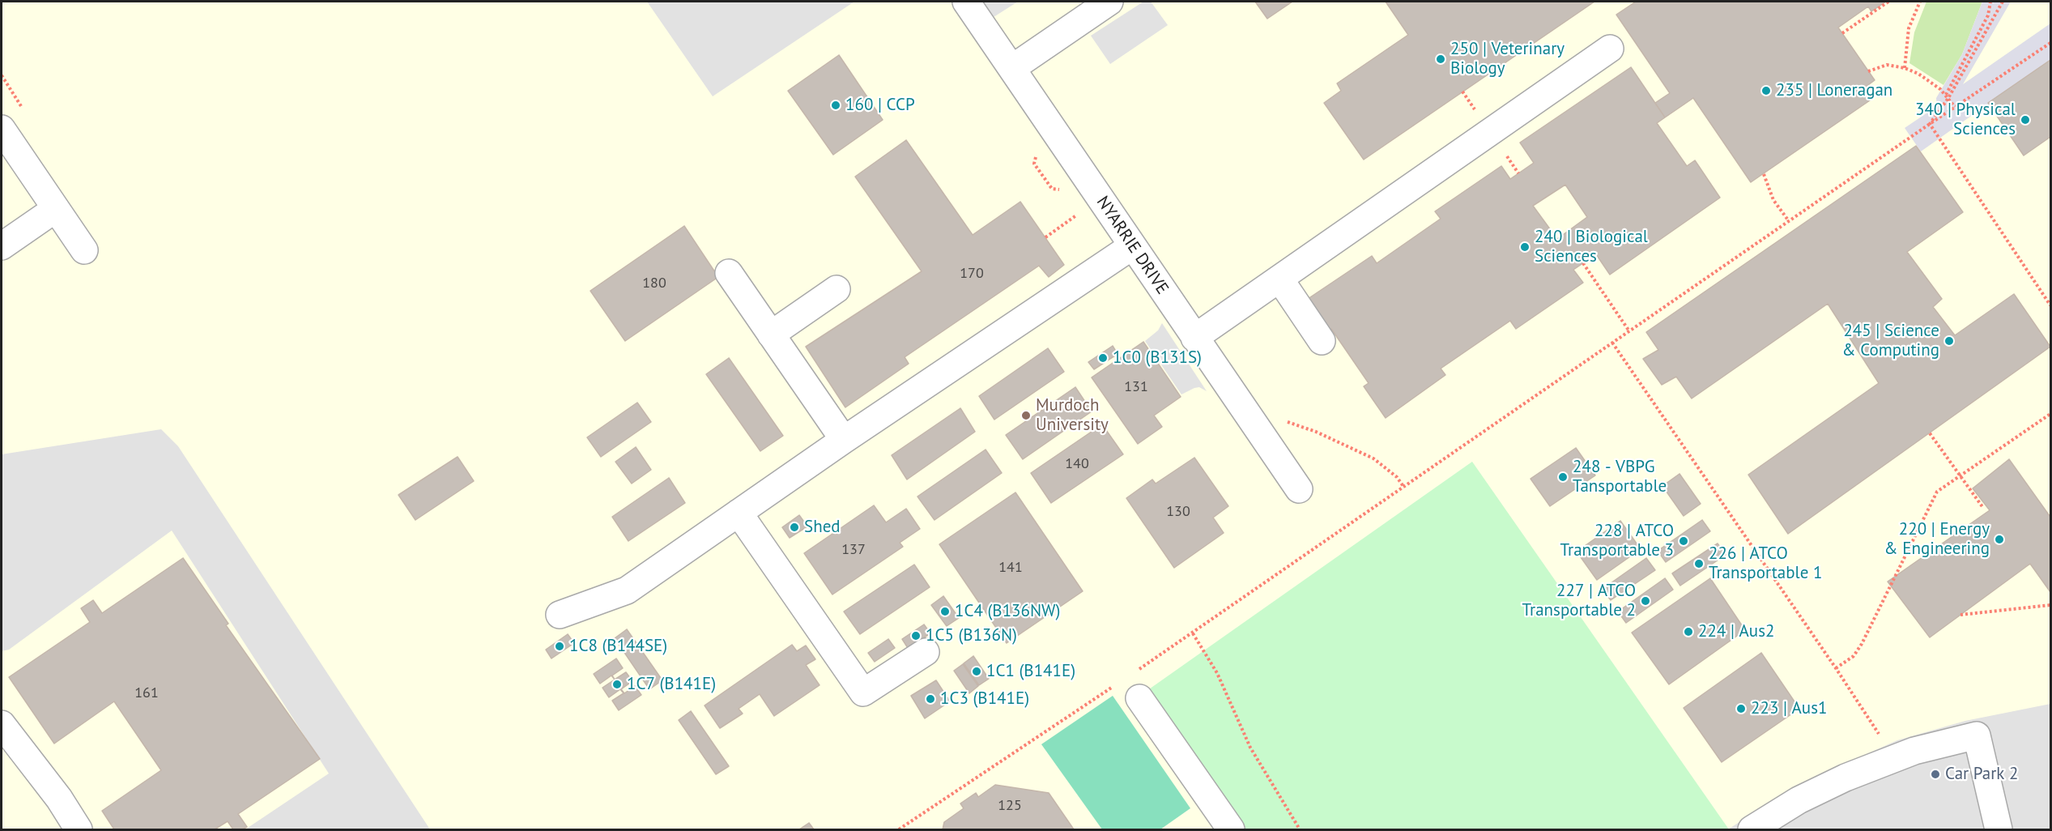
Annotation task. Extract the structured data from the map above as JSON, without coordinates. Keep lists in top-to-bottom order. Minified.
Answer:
{"streets":{"street":["NYARRIE DRIVE"]},"places":["250 | Veterinary Biology","235 | Loneragan","160 | CCP","340 | Physical Sciences","240 | Biological Sciences","245 | Science & Computing","1C0 (B131S)","Murdoch University","248 - VBPG Tansportable","Shed","220 | Energy & Engineering","228 | ATCO Transportable 3","226 | ATCO Transportable 1","227 | ATCO Transportable 2","1C4 (B136NW)","224 | Aus2","1C5 (B136N)","1C8 (B144SE)","1C1 (B141E)","1C7 (B141E)","1C3 (B141E)","223 | Aus1","Car Park 2"],"house_numbers":["170","180","131","140","130","137","141","161","125"]}
